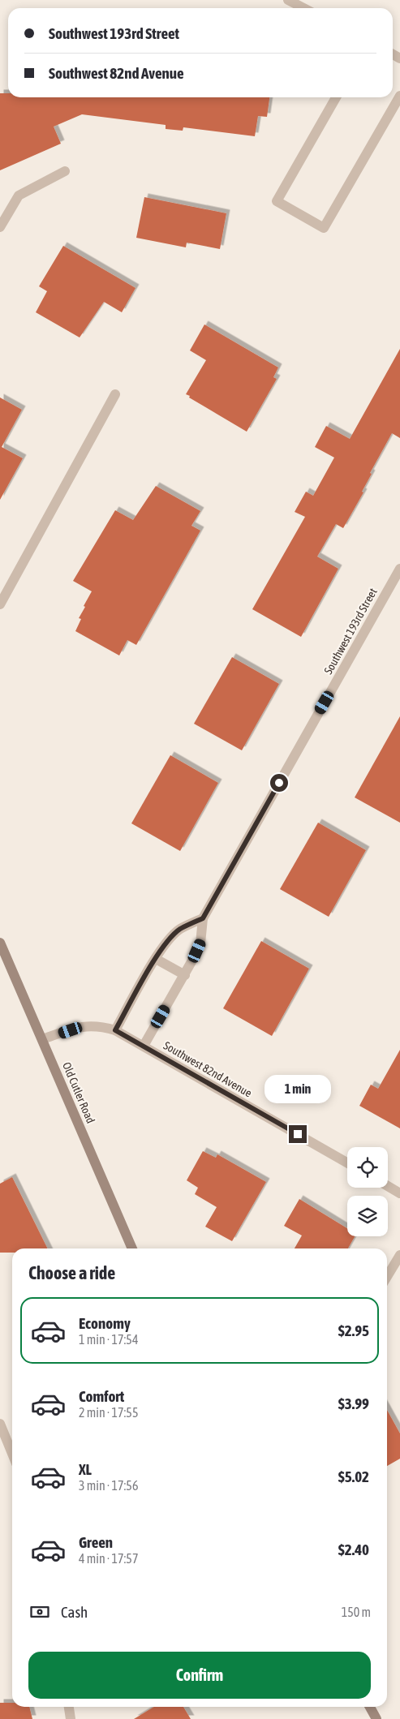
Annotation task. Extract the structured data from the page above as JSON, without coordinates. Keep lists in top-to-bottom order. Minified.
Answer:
{"streets":{"main road":["Old Cutler Road"],"street":["Southwest 193rd Street","Southwest 82nd Avenue"]},"crossings":[["Southwest 193rd Street","Southwest 82nd Avenue"],["Southwest 82nd Avenue","Old Cutler Road"]],"page":{"banner":["Southwest 193rd Street","Southwest 82nd Avenue"],"bubble":"1 min","heading":"Choose a ride","list":[{"name":"Economy","note":"1 min · 17:54","value":"$2.95"},{"name":"Comfort","note":"2 min · 17:55","value":"$3.99"},{"name":"XL","note":"3 min · 17:56","value":"$5.02"},{"name":"Green","note":"4 min · 17:57","value":"$2.40"}],"pay":["Cash","150 m"],"buttons":"Confirm"}}
